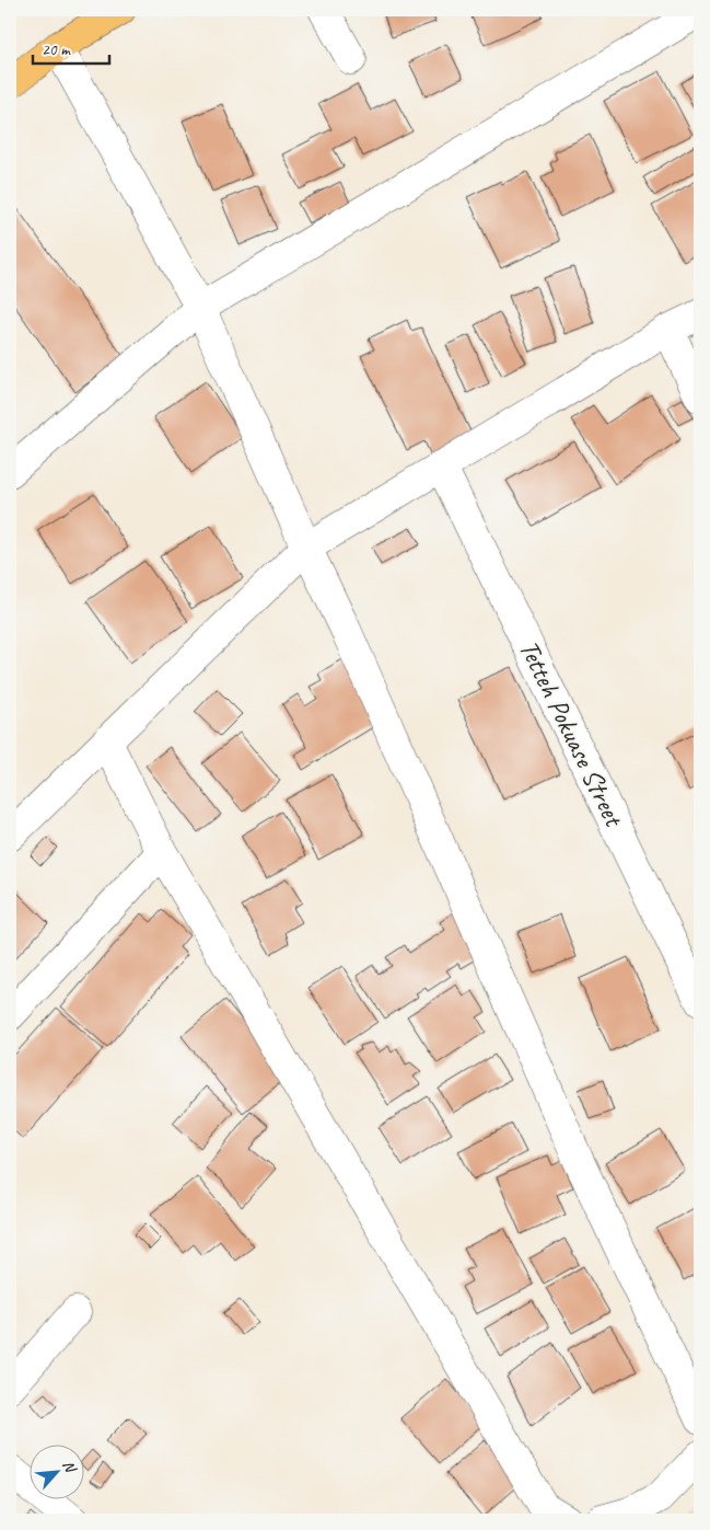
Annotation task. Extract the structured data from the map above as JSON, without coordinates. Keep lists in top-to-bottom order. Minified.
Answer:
{"streets":{"street":["Tetteh Pokuase Street"]},"scale_bar":"20 m","north":"top right"}
